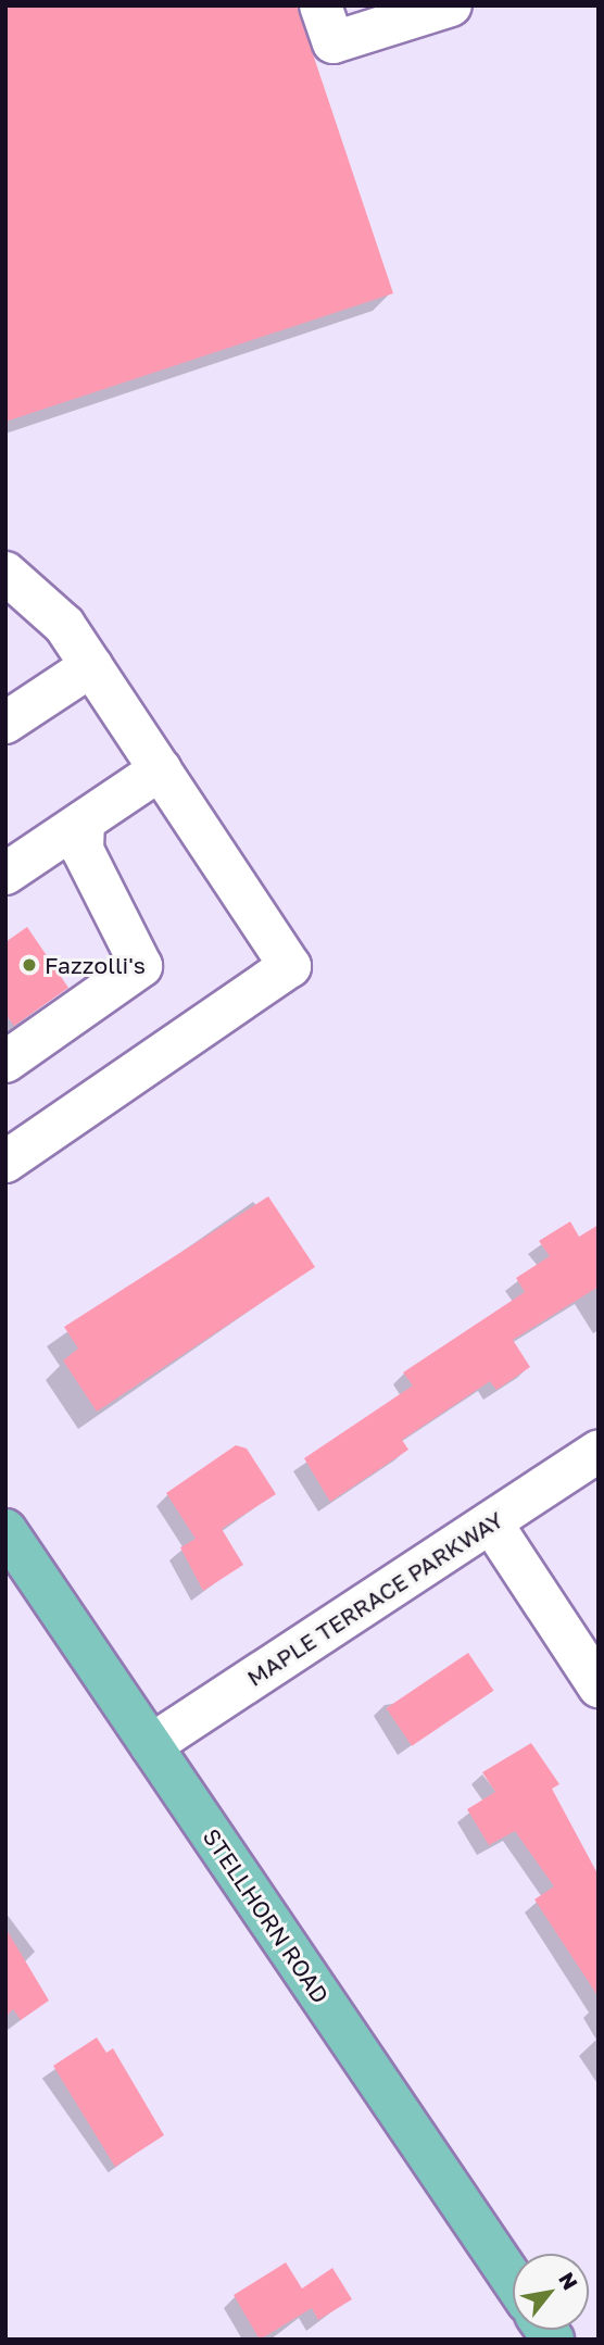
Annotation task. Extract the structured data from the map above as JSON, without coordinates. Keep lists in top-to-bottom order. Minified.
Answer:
{"streets":{"main road":["STELLHORN ROAD"],"street":["MAPLE TERRACE PARKWAY"]},"crossings":[["MAPLE TERRACE PARKWAY","STELLHORN ROAD"]],"places":["Fazzolli's"],"north":"top right"}
